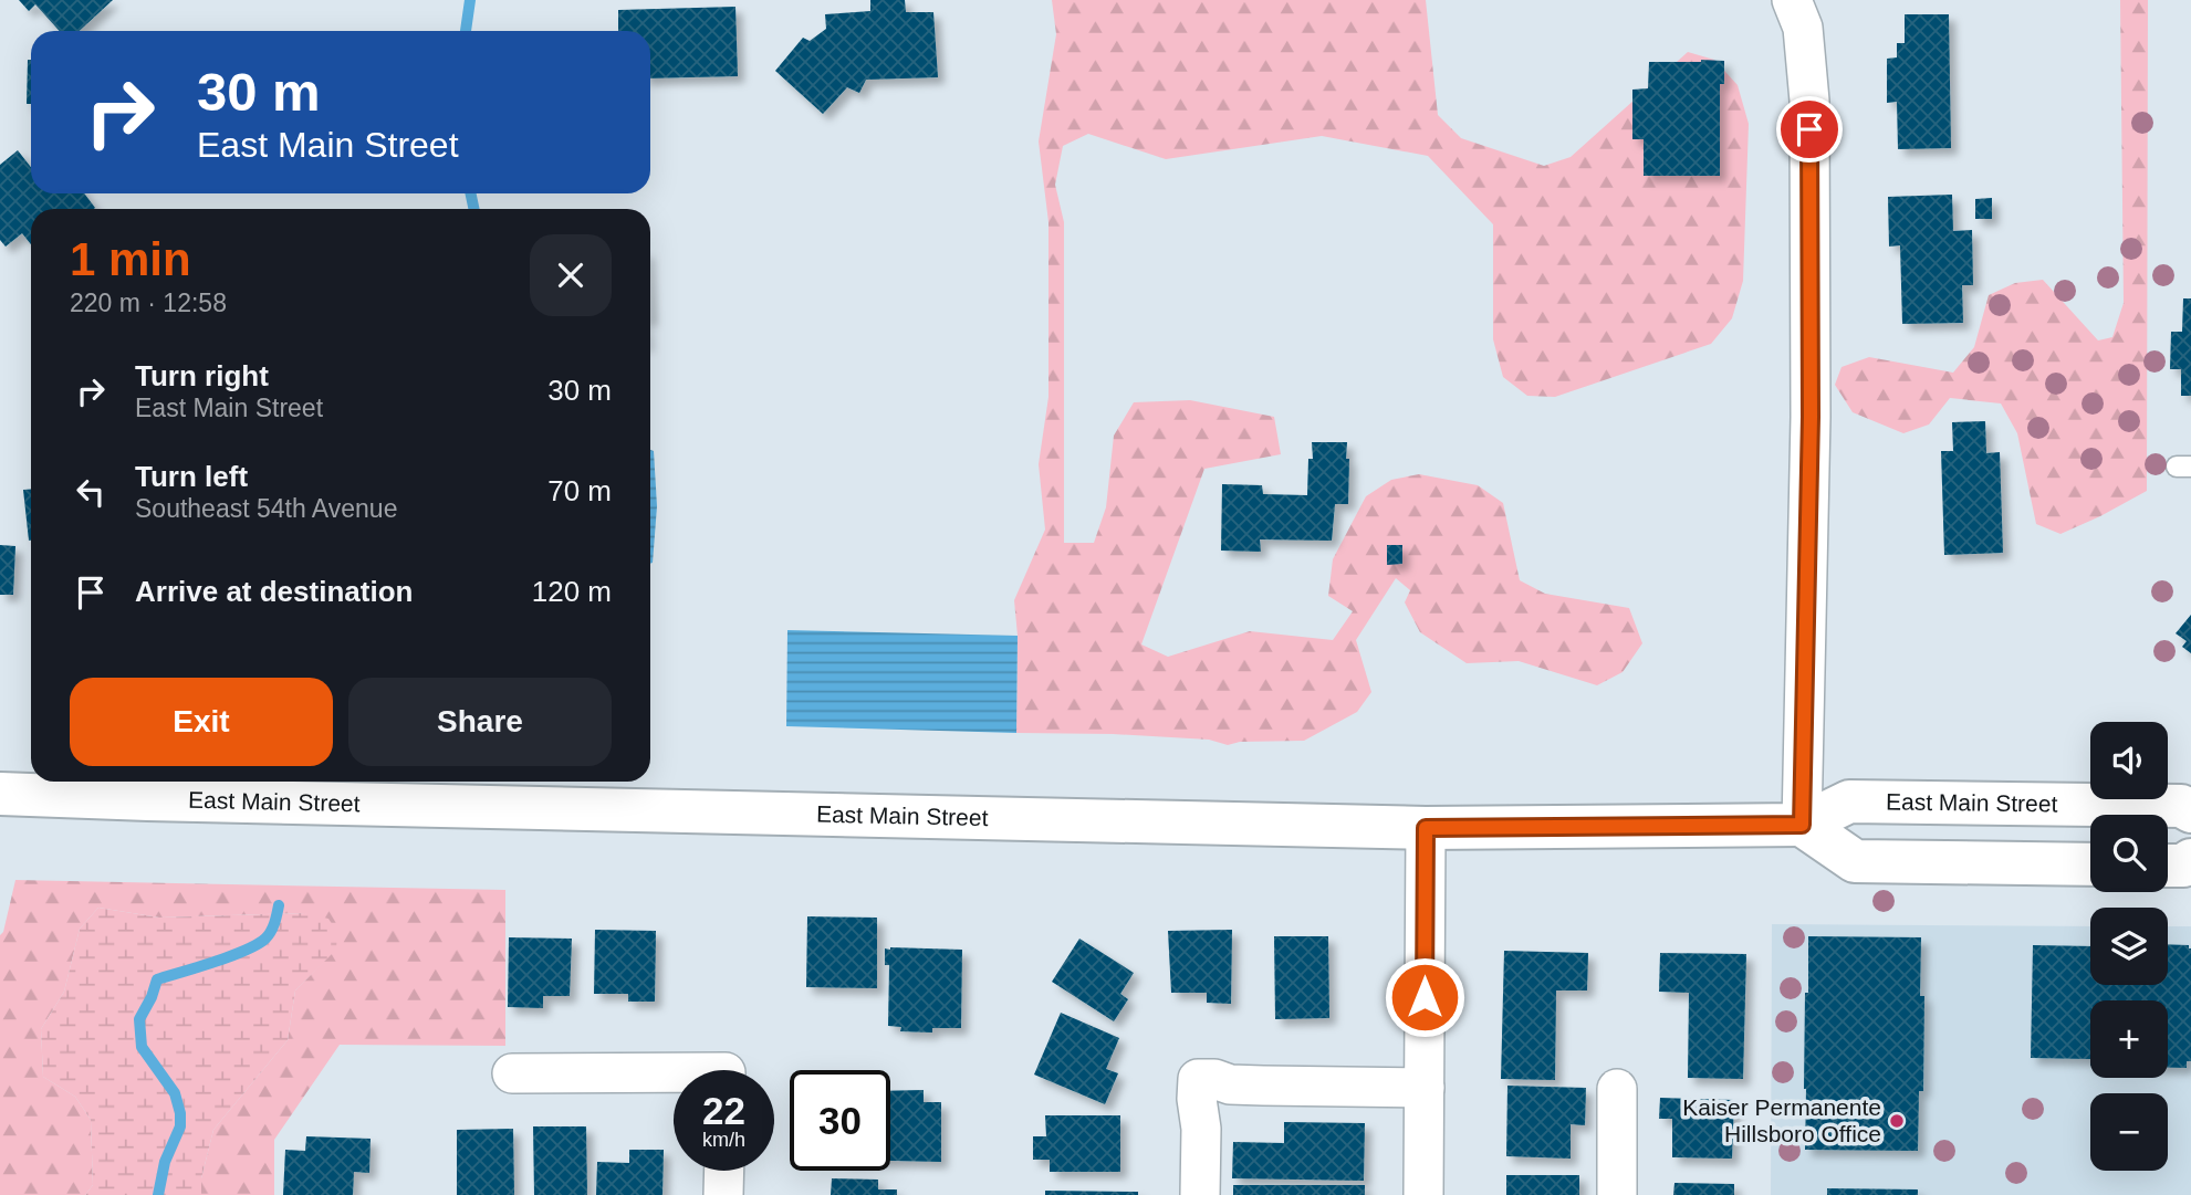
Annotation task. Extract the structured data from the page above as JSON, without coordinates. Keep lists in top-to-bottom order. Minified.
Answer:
{"streets":{"main road":["East Main Street"]},"places":["Kaiser Permanente Hillsboro Office"],"page":{"turn":["30 m","East Main Street"],"heading":["1 min","220 m · 12:58"],"list":[{"name":"Turn right","note":"East Main Street","value":"30 m"},{"name":"Turn left","note":"Southeast 54th Avenue","value":"70 m"},{"name":"Arrive at destination","value":"120 m"}],"buttons":["Exit","Share"],"map_buttons":["+","−"],"speed":"22 km/h","limit":"30"}}
